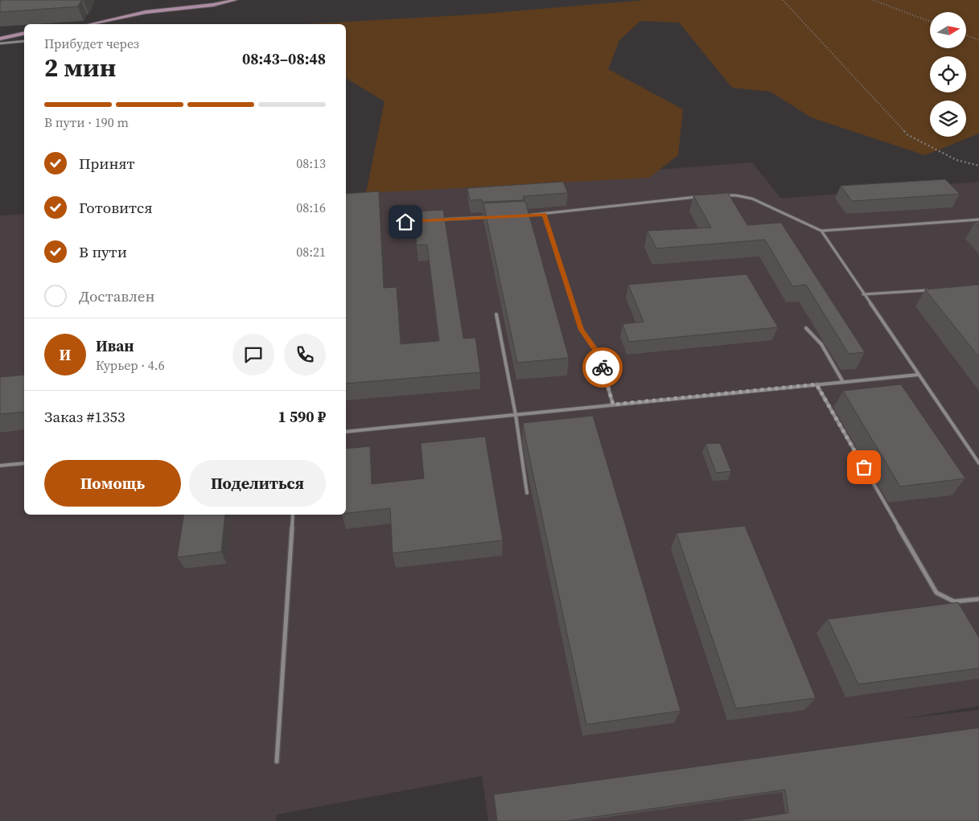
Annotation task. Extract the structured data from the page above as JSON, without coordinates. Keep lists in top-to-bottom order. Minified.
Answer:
{"north":"right","page":{"heading":["2 мин","Прибудет через","08:43–08:48"],"panel":["Иван","Курьер · 4.6","Заказ #1353","1 590 ₽"],"bar":"В пути · 190 m","list":[["Принят","08:13"],["Готовится","08:16"],["В пути","08:21"],"Доставлен"],"round":"И","buttons":["Помощь","Поделиться"]}}
